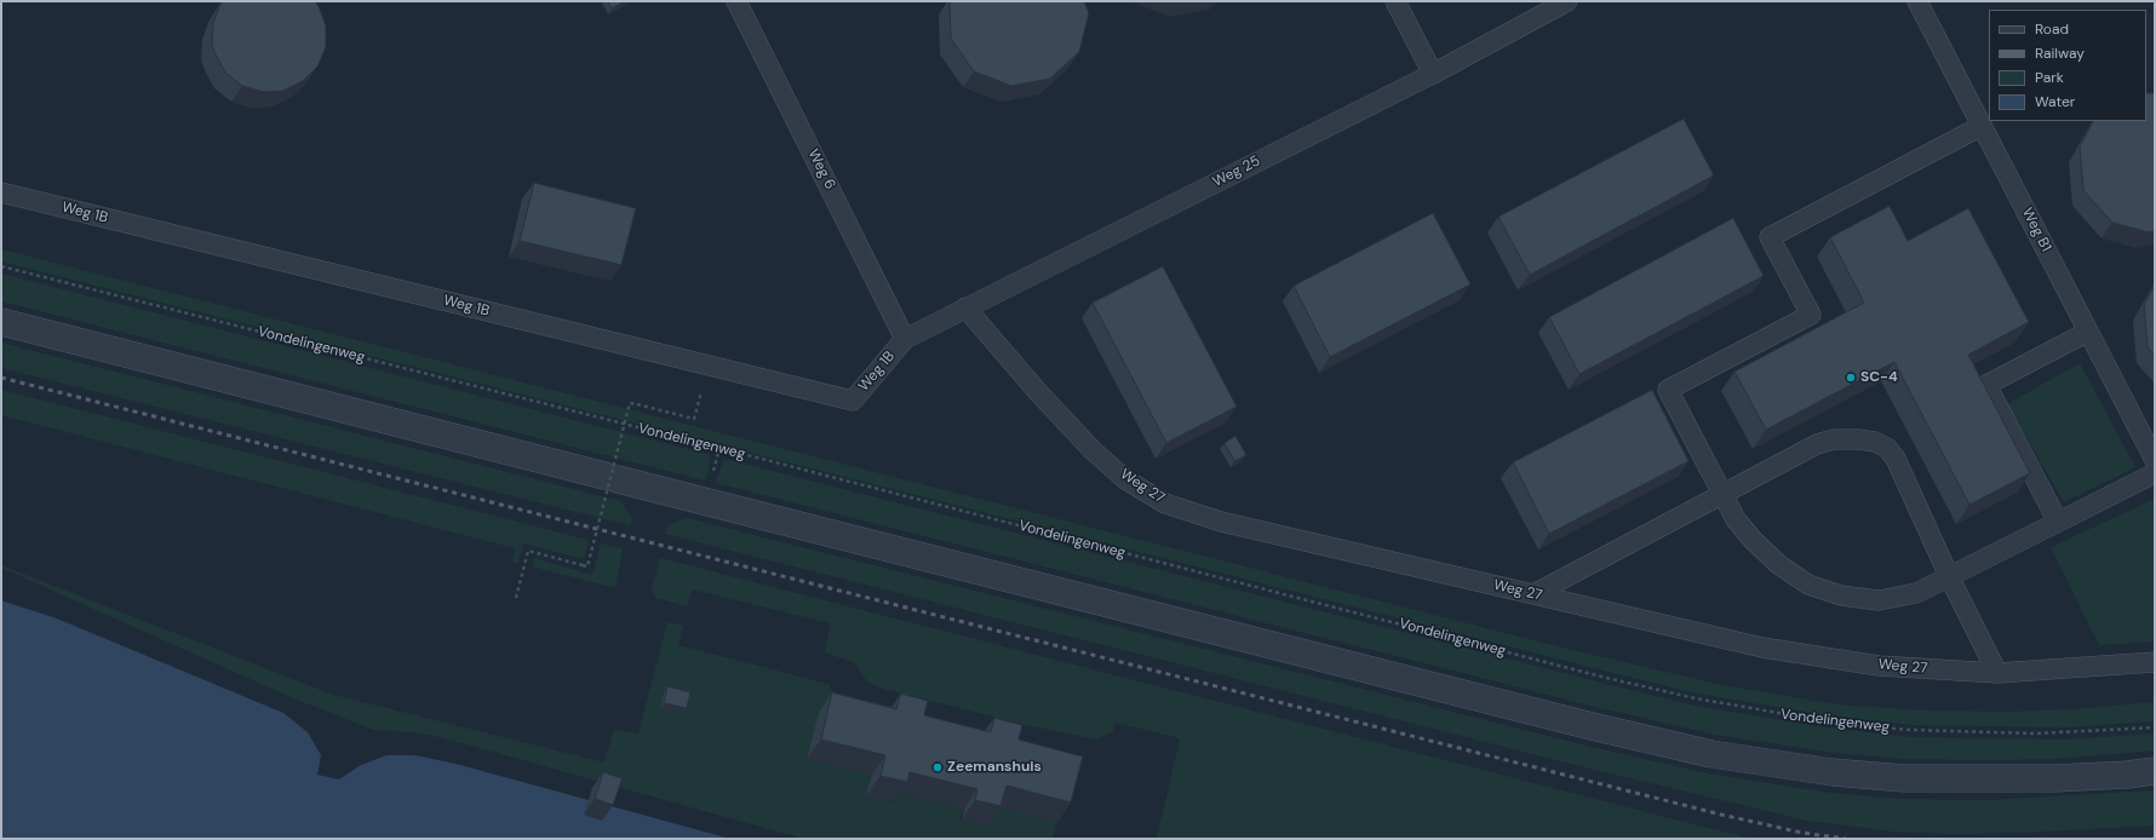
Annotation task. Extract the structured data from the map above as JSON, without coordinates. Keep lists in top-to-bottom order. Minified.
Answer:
{"streets":{"lane":["Weg 6","Weg 25","Weg 1B","Weg B1","Weg 27"],"path":["Vondelingenweg"]},"crossings":[["Weg 6","Weg 25"],["Weg 6","Weg 1B"],["Weg 25","Weg 1B"],["Weg 25","Weg 27"]],"places":["SC-4","Zeemanshuis"],"legend":["Road","Railway","Park","Water"]}
